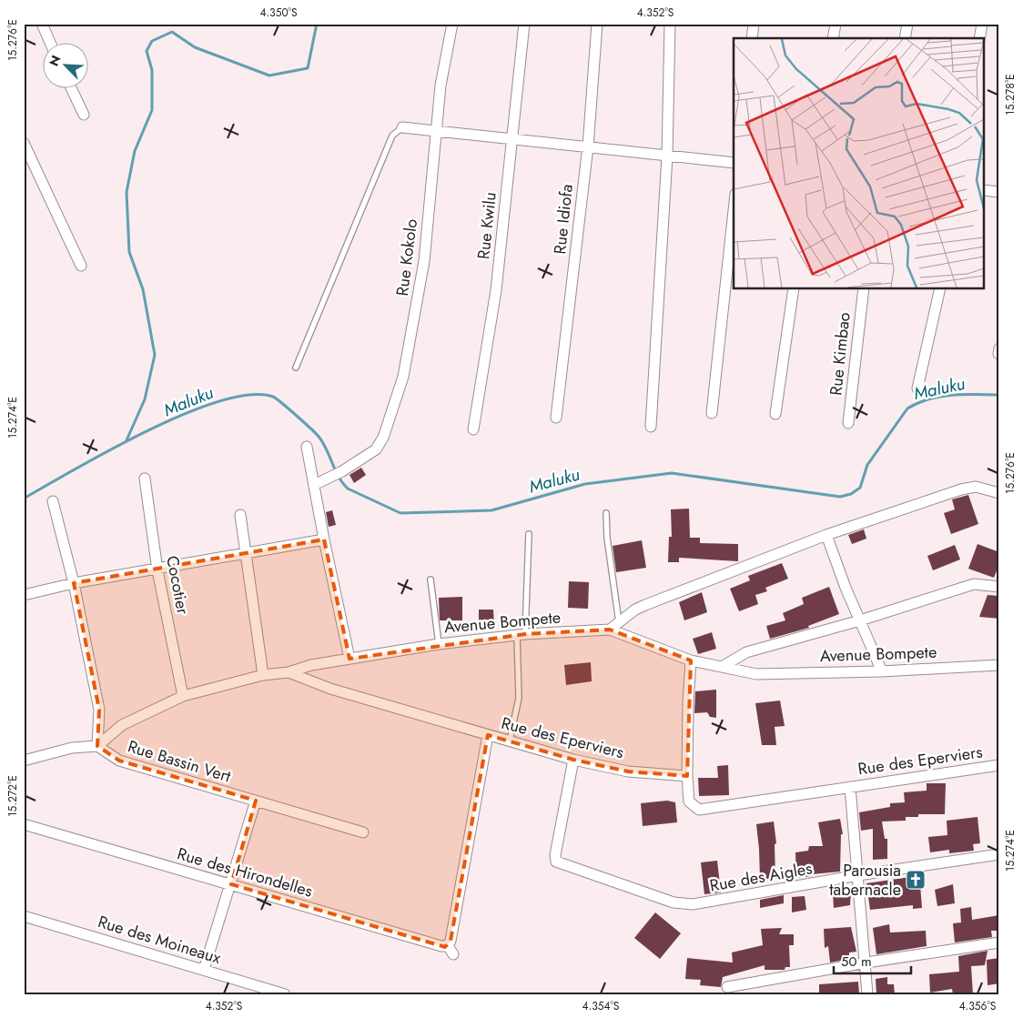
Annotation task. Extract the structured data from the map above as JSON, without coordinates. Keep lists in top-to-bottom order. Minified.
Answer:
{"streets":{"street":["Rue Idiofa","Rue Kwilu","Rue Kokolo","Rue Kimbao","Cocotier","Avenue Bompete","Rue des Eperviers","Rue Bassin Vert","Rue des Hirondelles","Rue des Aigles","Rue des Moineaux"]},"crossings":[["Cocotier","Avenue Bompete"],["Avenue Bompete","Rue des Eperviers"],["Avenue Bompete","Rue Bassin Vert"],["Rue des Eperviers","Rue des Hirondelles"],["Rue des Eperviers","Rue des Aigles"]],"water":["Maluku"],"places":{"church":["Parousia tabernacle"]},"scale_bar":"50 m","north":"top left","coordinates":["4.350°S","4.352°S","15.276°E","15.278°E","15.274°E","15.272°E","4.354°S","4.356°S"]}
